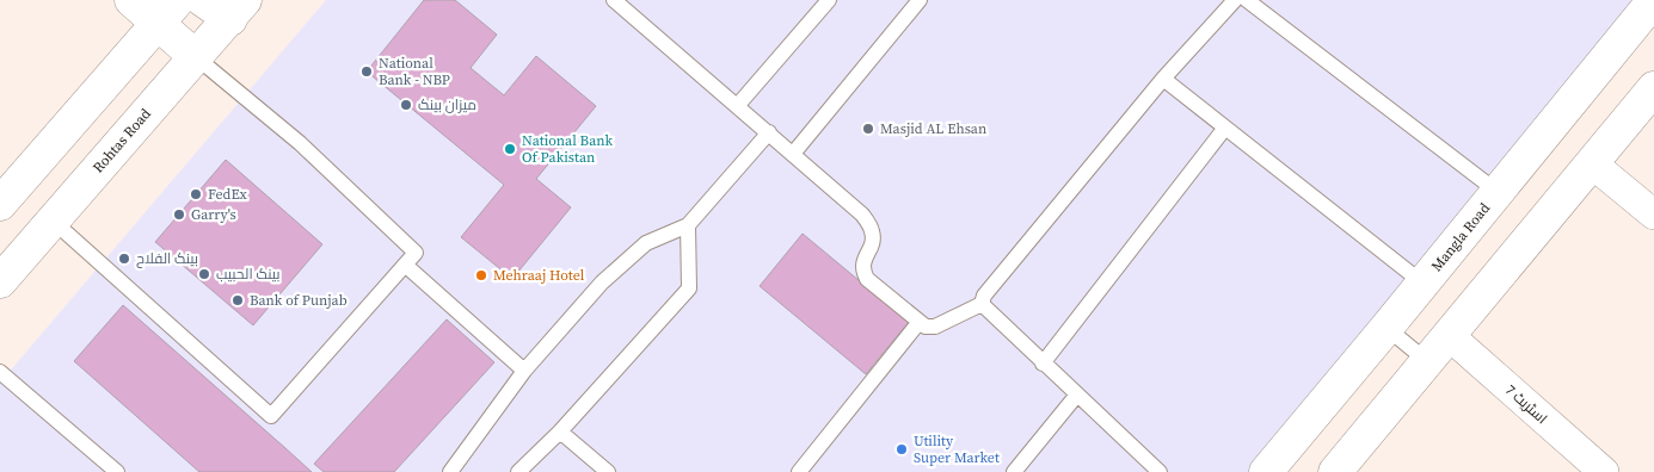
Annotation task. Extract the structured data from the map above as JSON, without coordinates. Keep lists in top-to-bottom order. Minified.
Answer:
{"streets":{"main road":["Rohtas Road","Mangla Road"],"street":["اسٹریٹ 7"]},"places":["National Bank - NBP","میزان بینک","Masjid AL Ehsan","National Bank Of Pakistan","FedEx","Garry's","بینک الفلاح","بينک الحبيب","Mehraaj Hotel","Bank of Punjab","Utility Super Market"]}
